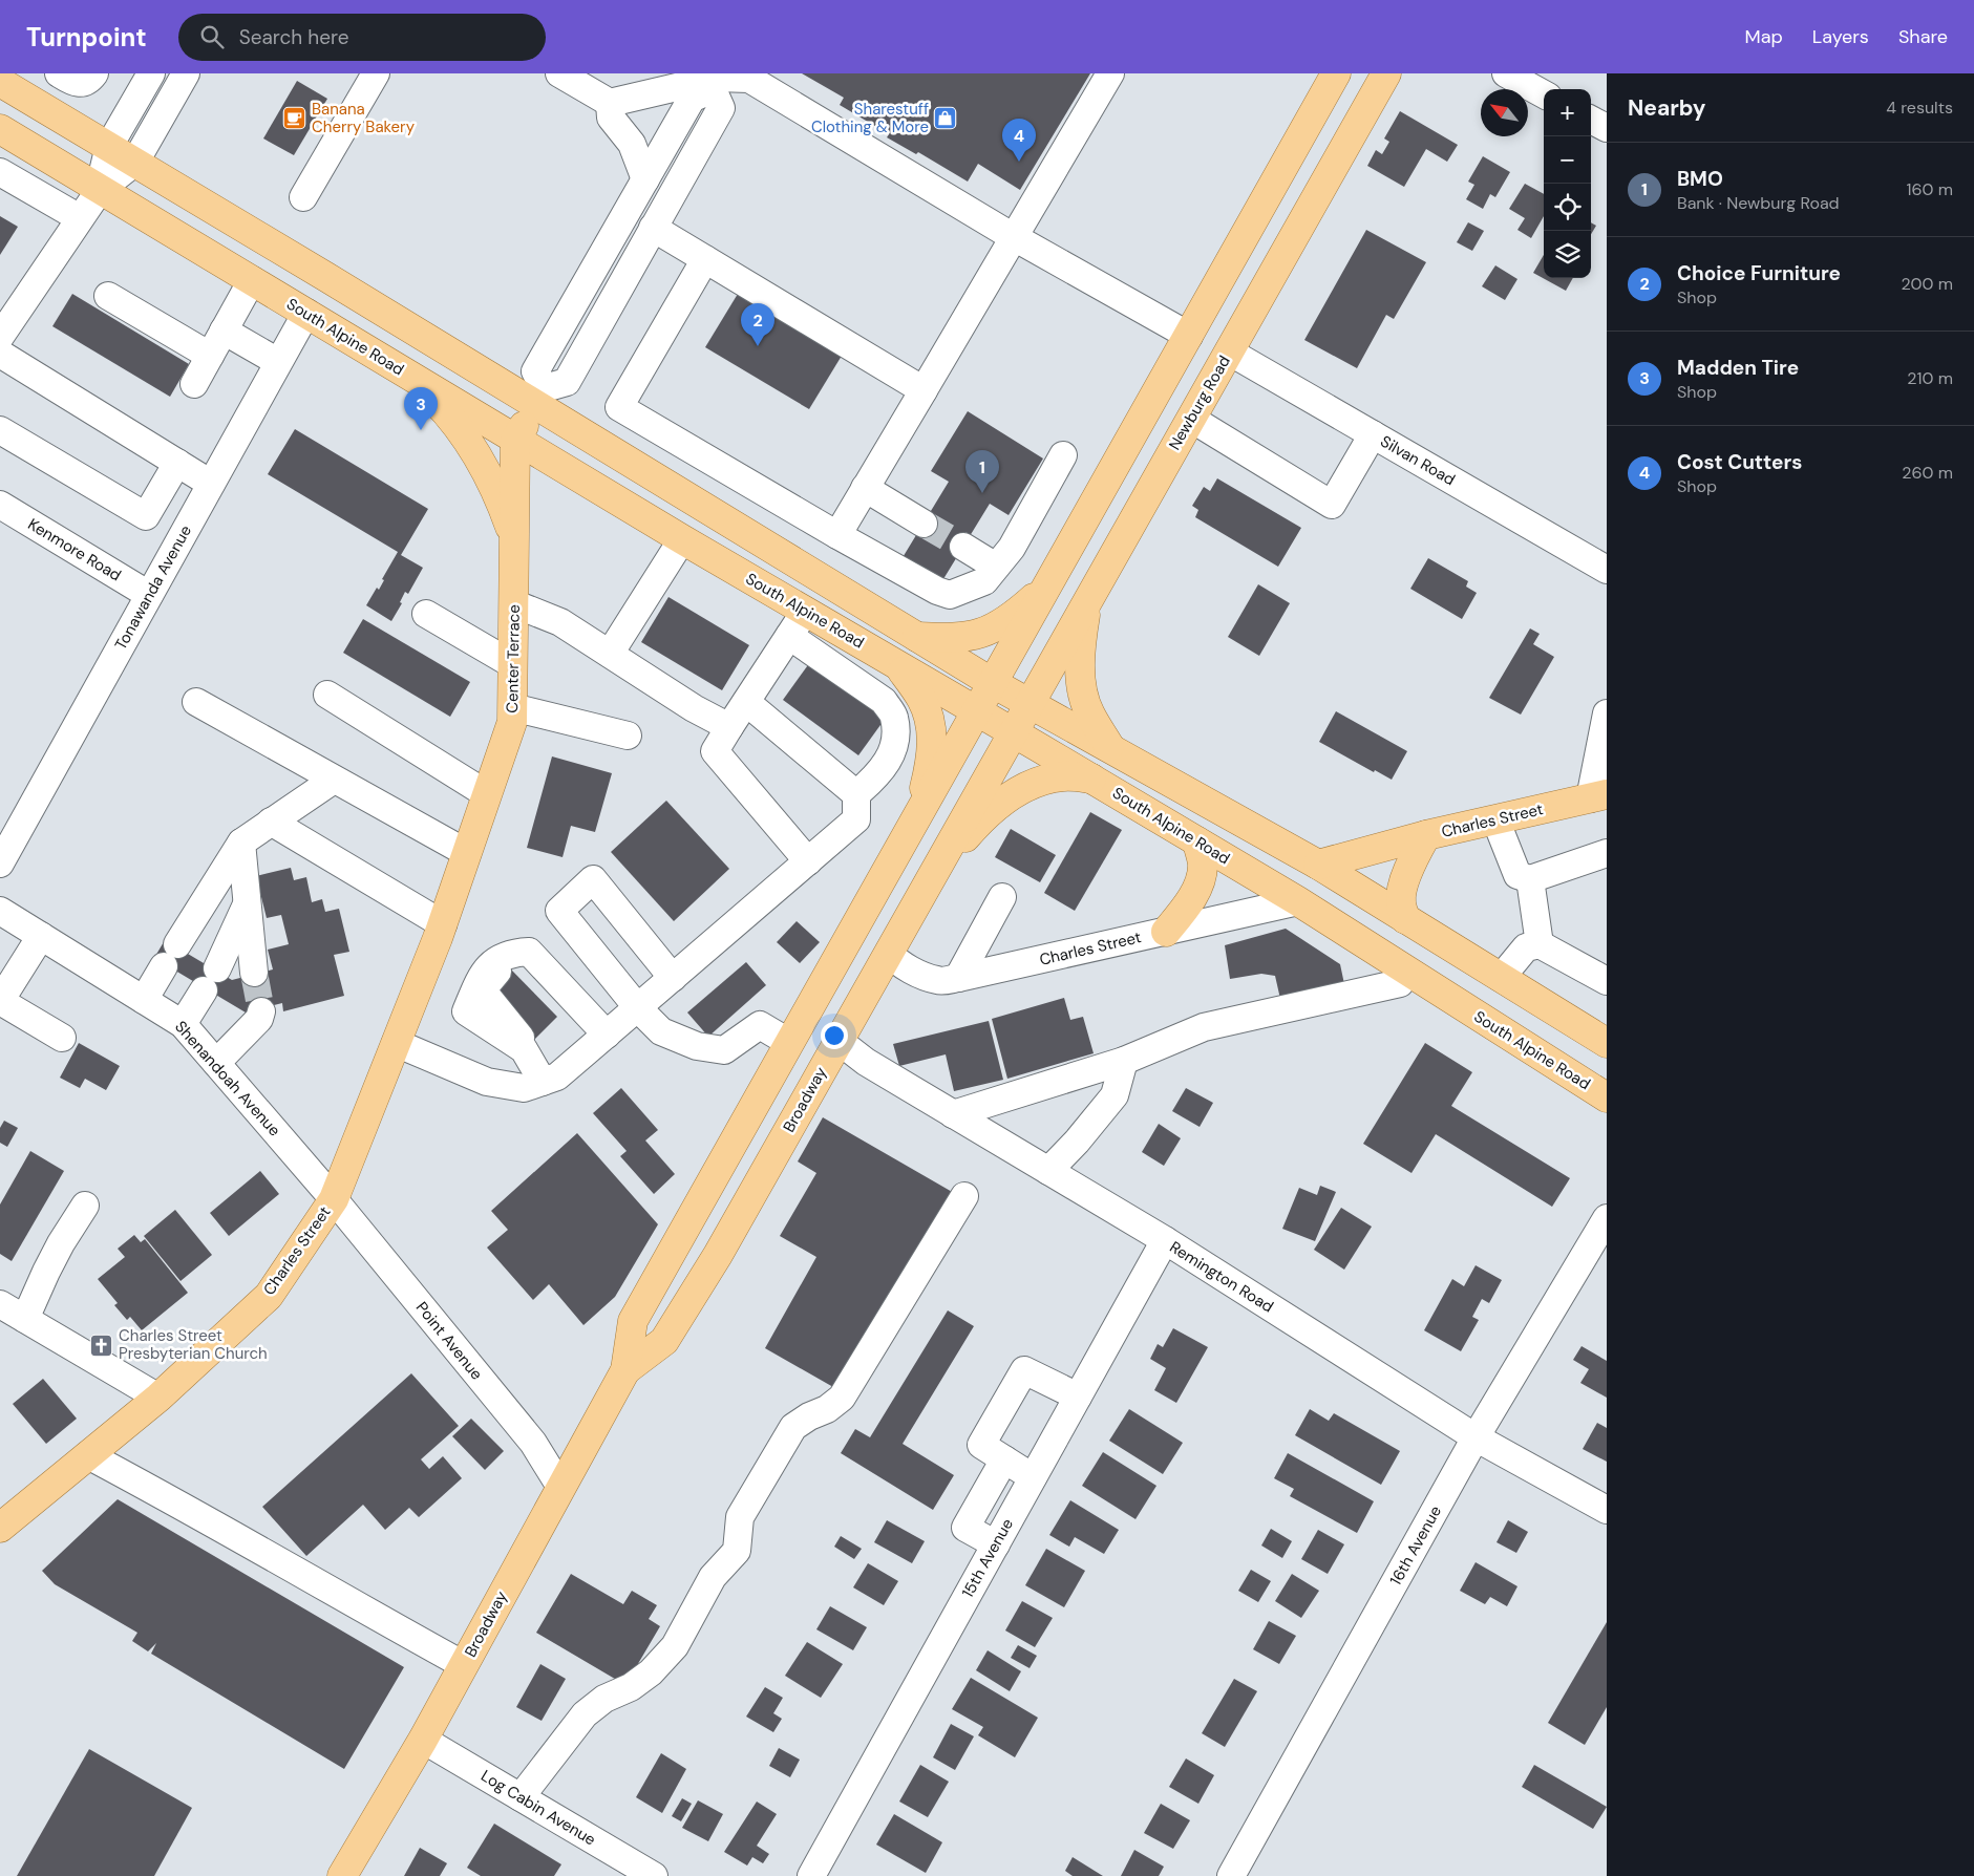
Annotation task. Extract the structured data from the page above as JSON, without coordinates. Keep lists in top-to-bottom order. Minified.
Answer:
{"streets":{"main road":["South Alpine Road","Newburg Road","Center Terrace","Charles Street","Broadway"],"street":["Silvan Road","Kenmore Road","Tonawanda Avenue","Shenandoah Avenue","Remington Road","Point Avenue","16th Avenue","15th Avenue","Log Cabin Avenue"]},"crossings":[["South Alpine Road","Newburg Road"],["South Alpine Road","Tonawanda Avenue"],["South Alpine Road","Center Terrace"],["South Alpine Road","Charles Street"],["South Alpine Road","Broadway"],["Newburg Road","Silvan Road"],["Newburg Road","Broadway"],["Kenmore Road","Tonawanda Avenue"],["Center Terrace","Charles Street"],["Charles Street","Shenandoah Avenue"],["Charles Street","Broadway"],["Charles Street","Point Avenue"],["Shenandoah Avenue","Point Avenue"],["Broadway","Remington Road"],["Broadway","Point Avenue"],["Broadway","Log Cabin Avenue"],["Remington Road","16th Avenue"],["Remington Road","15th Avenue"]],"places":{"cafe":["Banana Cherry Bakery"],"shop":["Sharestuff Clothing & More"],"church":["Charles Street Presbyterian Church"]},"north":"top left","page":{"header":"Turnpoint","search":"Search here","nav":["Map","Layers","Share"],"heading":["Nearby","4 results"],"map_buttons":["+","−"],"pins":["4","2","3","1"],"list":[{"mark":"1","name":"BMO","note":"Bank · Newburg Road","value":"160 m"},{"mark":"2","name":"Choice Furniture","note":"Shop","value":"200 m"},{"mark":"3","name":"Madden Tire","note":"Shop","value":"210 m"},{"mark":"4","name":"Cost Cutters","note":"Shop","value":"260 m"}]}}
